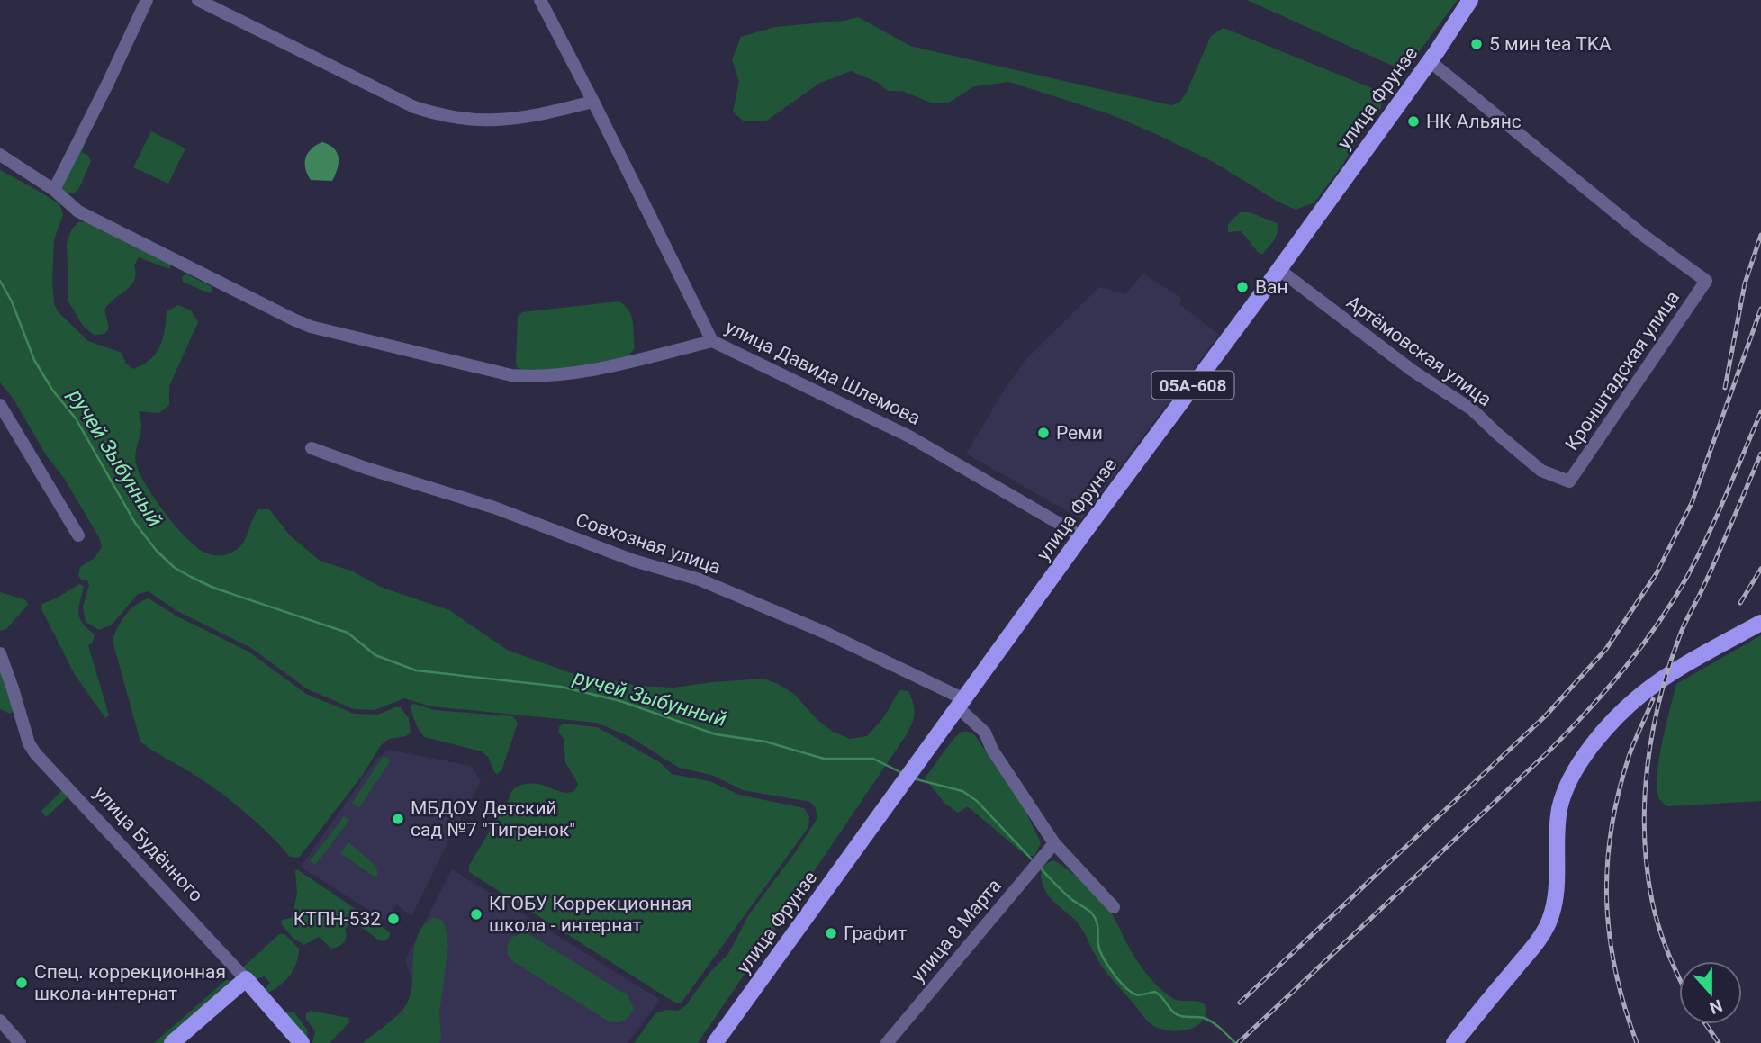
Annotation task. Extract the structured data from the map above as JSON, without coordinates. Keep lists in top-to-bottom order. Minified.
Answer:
{"streets":{"main road":["улица Фрунзе","05А-608","улица Будённого"],"street":["Артёмовская улица","Кронштадская улица","улица Давида Шлемова","Совхозная улица","улица 8 Марта"]},"crossings":[["улица Фрунзе","Артёмовская улица"],["улица Фрунзе","Кронштадская улица"],["улица Фрунзе","улица Давида Шлемова"],["улица Фрунзе","Совхозная улица"],["Артёмовская улица","Кронштадская улица"]],"water":["ручей Зыбунный"],"places":["5 мин tea TKA","НК Альянс","Ван","Реми","МБДОУ Детский сад №7 \"Тигренок\"","КГОБУ Коррекционная школа - интернат","КТПН-532","Графит","Спец. коррекционная школа-интернат"],"north":"bottom"}
